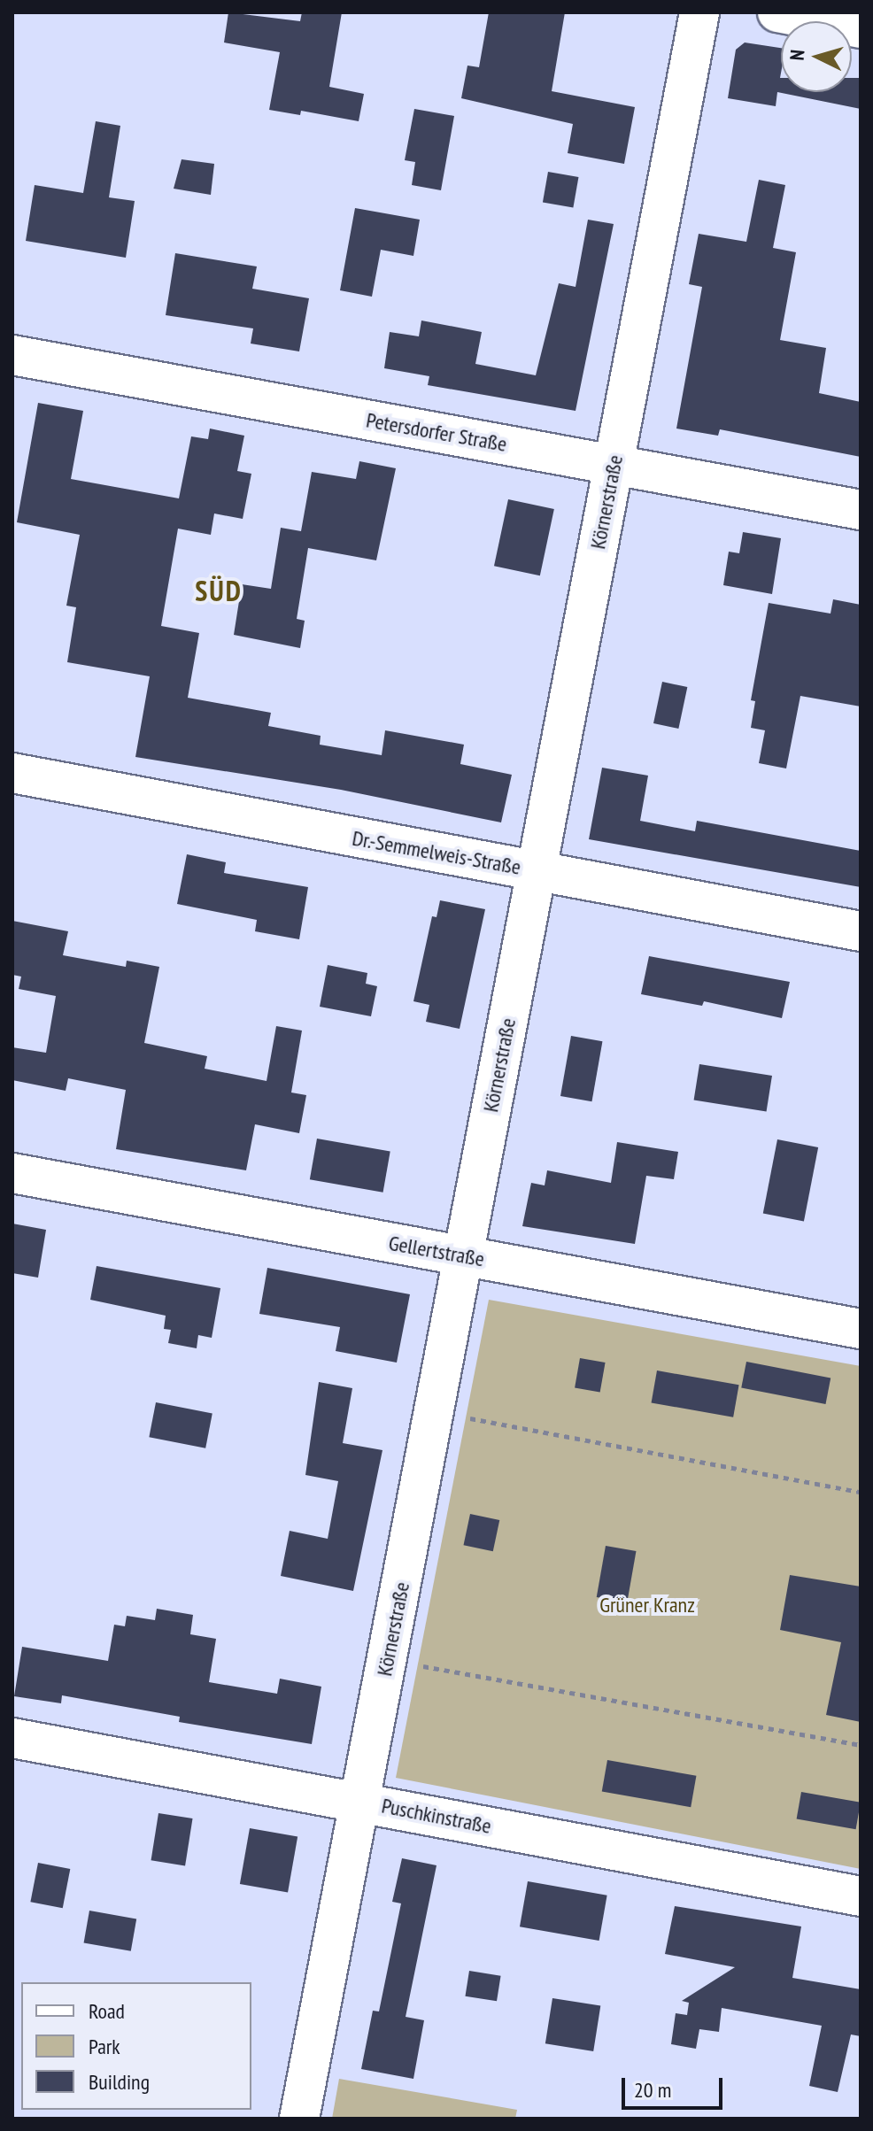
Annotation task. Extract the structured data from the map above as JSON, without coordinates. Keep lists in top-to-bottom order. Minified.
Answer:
{"streets":{"street":["Petersdorfer Straße","Körnerstraße","Dr.-Semmelweis-Straße","Gellertstraße","Puschkinstraße"]},"crossings":[["Petersdorfer Straße","Körnerstraße"],["Körnerstraße","Dr.-Semmelweis-Straße"],["Körnerstraße","Gellertstraße"],["Körnerstraße","Puschkinstraße"]],"districts":["SÜD"],"parks":["Grüner Kranz"],"legend":["Road","Park","Building"],"scale_bar":"20 m","north":"left"}
